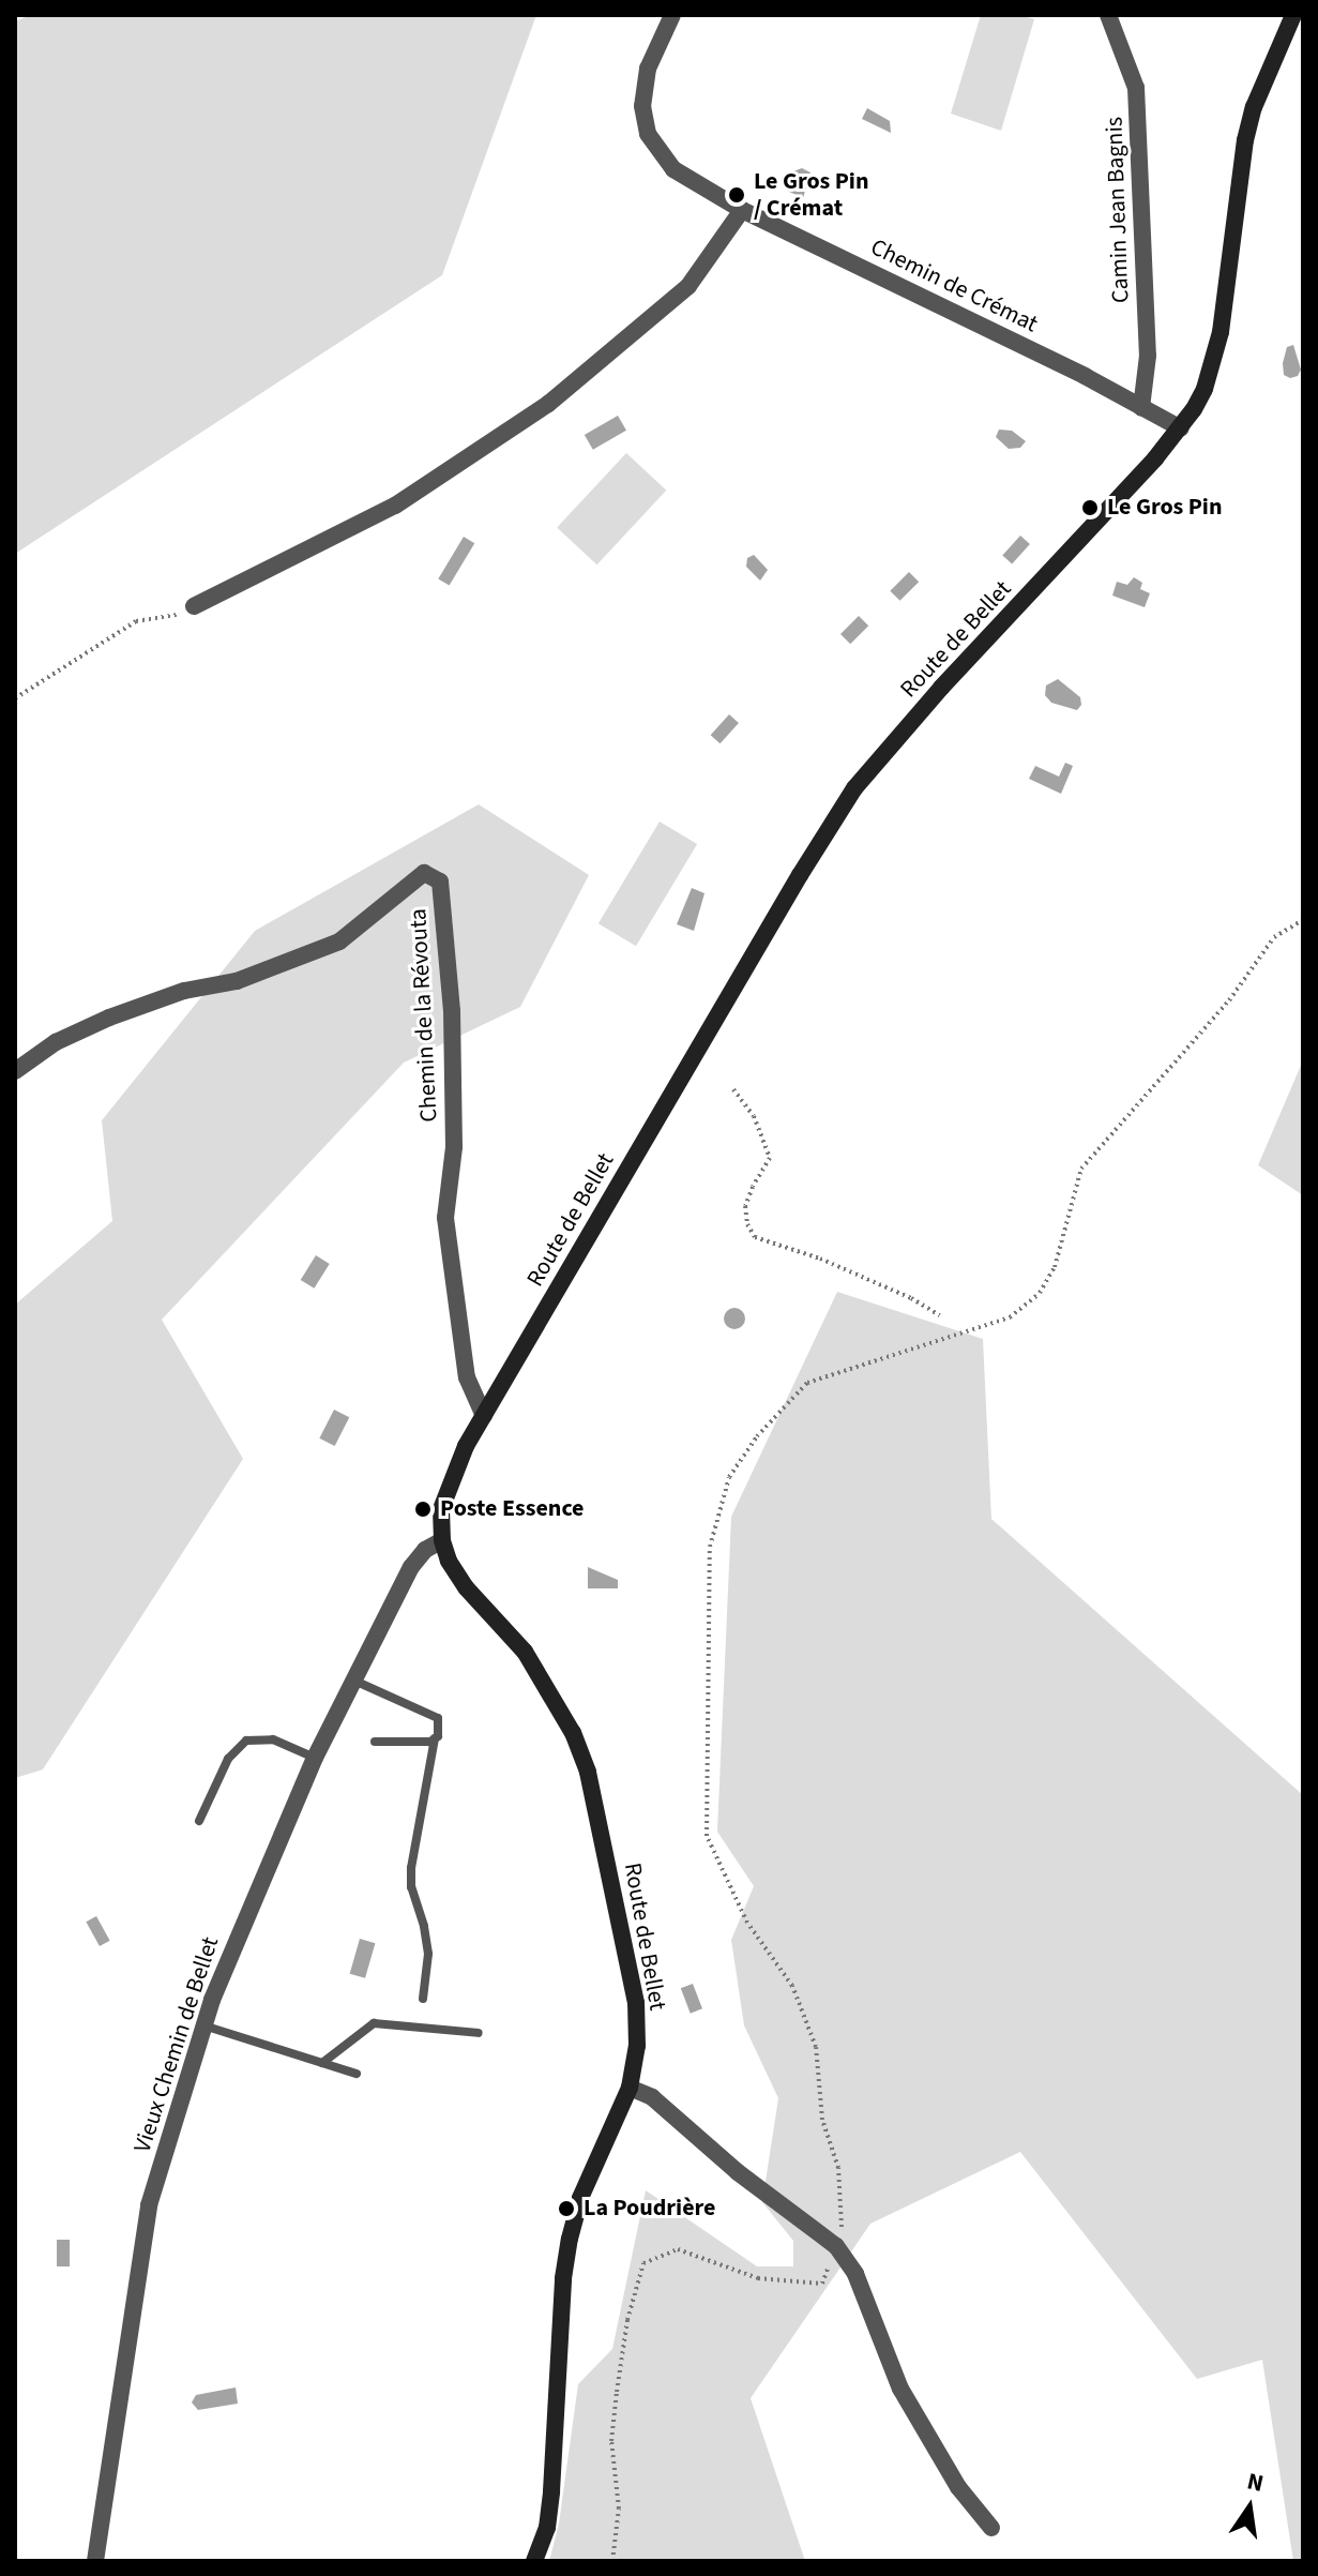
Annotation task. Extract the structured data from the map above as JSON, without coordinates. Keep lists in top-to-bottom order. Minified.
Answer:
{"streets":{"main road":["Route de Bellet"],"street":["Camin Jean Bagnis","Chemin de Crémat","Chemin de la Révouta","Vieux Chemin de Bellet"]},"crossings":[["Camin Jean Bagnis","Chemin de Crémat"],["Chemin de Crémat","Route de Bellet"],["Route de Bellet","Chemin de la Révouta"],["Route de Bellet","Vieux Chemin de Bellet"]],"places":["Le Gros Pin / Crémat","Le Gros Pin","Poste Essence","La Poudrière"],"north":"top"}
